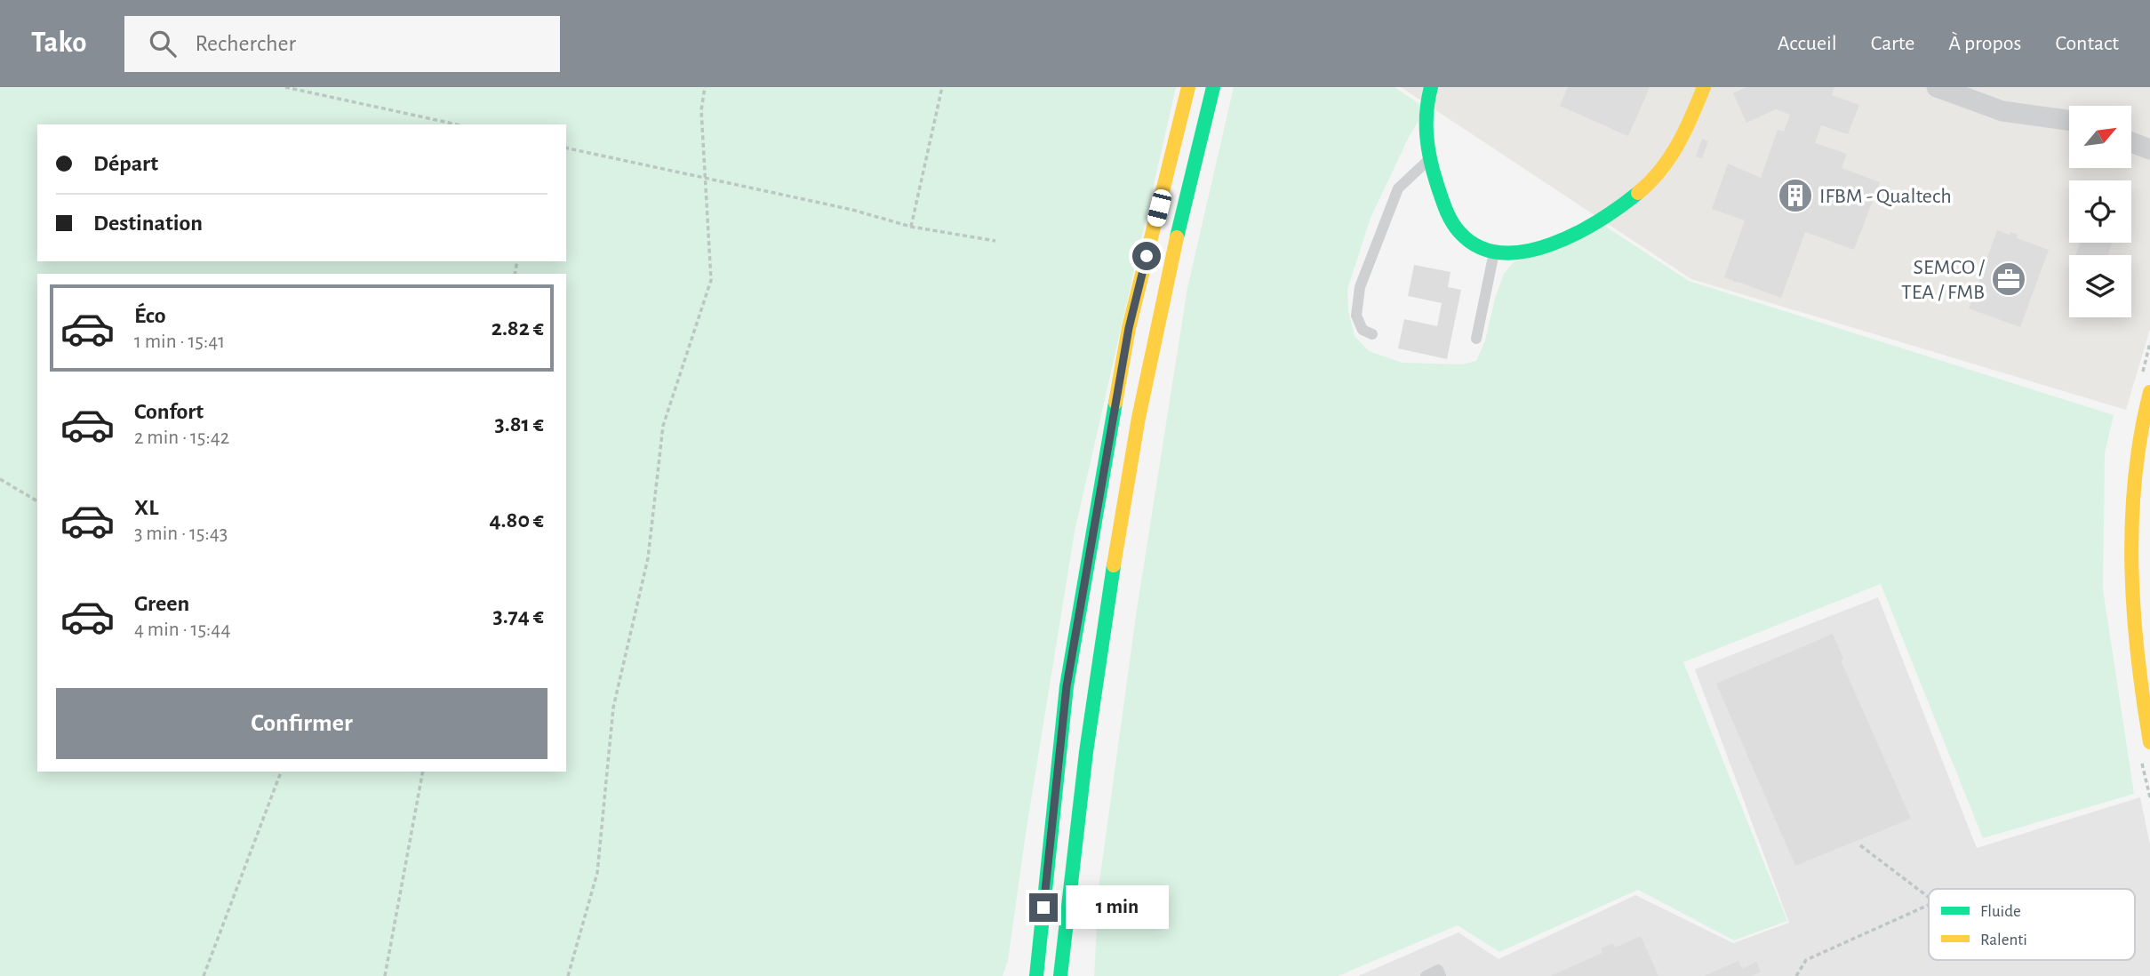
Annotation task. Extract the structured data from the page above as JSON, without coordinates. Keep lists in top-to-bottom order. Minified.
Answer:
{"places":{"building":["IFBM - Qualtech"],"office":["SEMCO / TEA / FMB"]},"legend":["Fluide","Ralenti"],"north":"top right","page":{"header":"Tako","search":"Rechercher","nav":["Accueil","Carte","À propos","Contact"],"banner":["Départ","Destination"],"list":[{"name":"Éco","note":"1 min · 15:41","value":"2.82 €"},{"name":"Confort","note":"2 min · 15:42","value":"3.81 €"},{"name":"XL","note":"3 min · 15:43","value":"4.80 €"},{"name":"Green","note":"4 min · 15:44","value":"3.74 €"}],"buttons":"Confirmer","bubble":"1 min"}}
